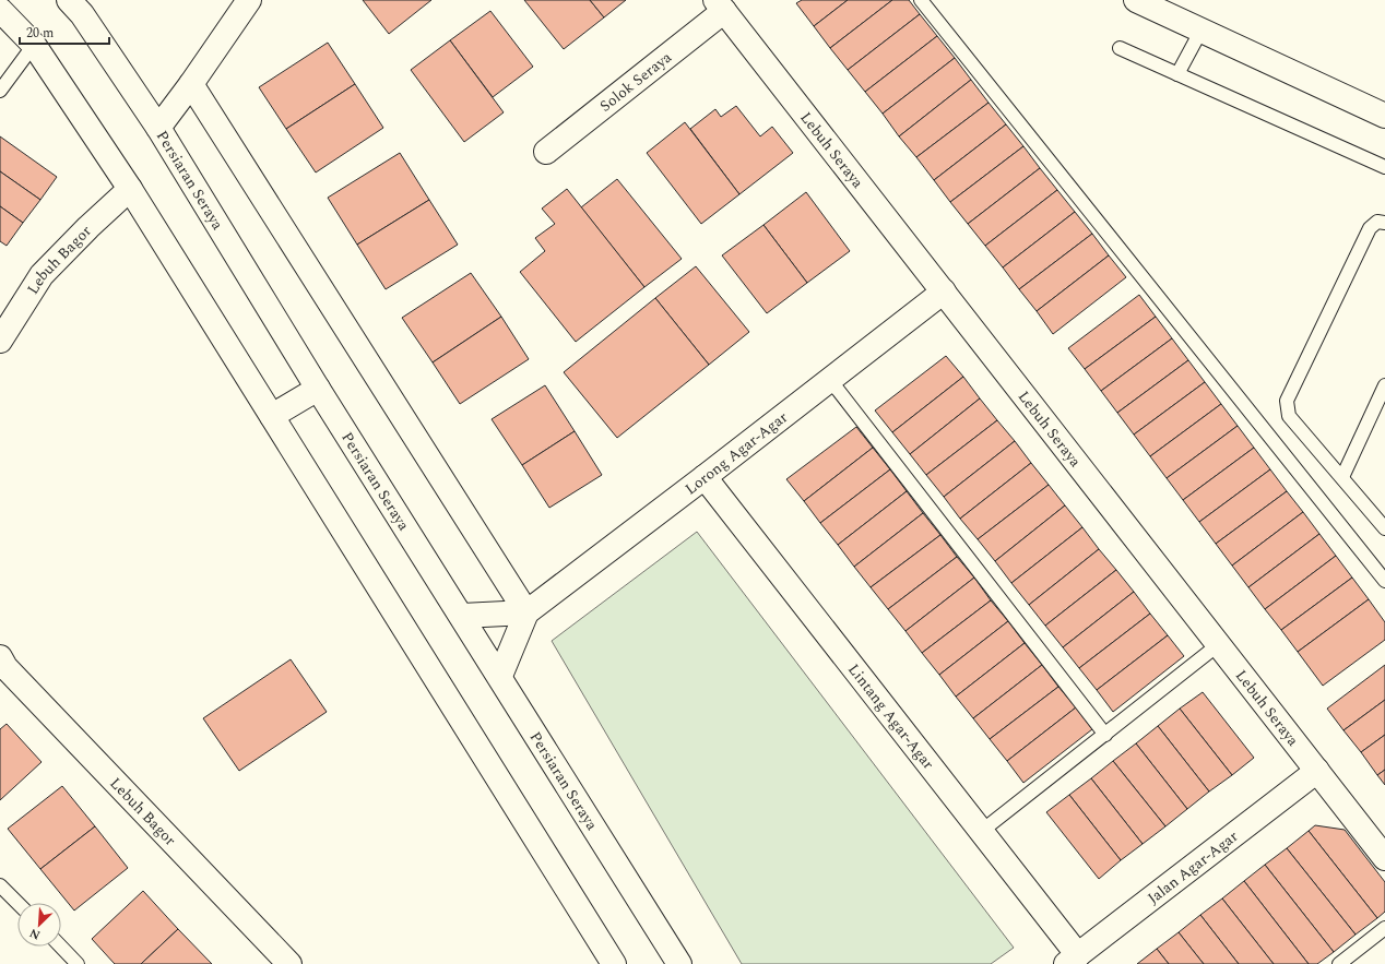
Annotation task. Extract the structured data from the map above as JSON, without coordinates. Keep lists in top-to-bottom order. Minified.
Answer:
{"streets":{"street":["Solok Seraya","Lebuh Seraya","Persiaran Seraya","Lebuh Bagor","Lorong Agar-Agar","Lintang Agar-Agar","Jalan Agar-Agar"]},"crossings":[["Solok Seraya","Lebuh Seraya"],["Lebuh Seraya","Lorong Agar-Agar"],["Lebuh Seraya","Jalan Agar-Agar"],["Lorong Agar-Agar","Lintang Agar-Agar"],["Lintang Agar-Agar","Jalan Agar-Agar"]],"scale_bar":"20 m","north":"bottom left"}
